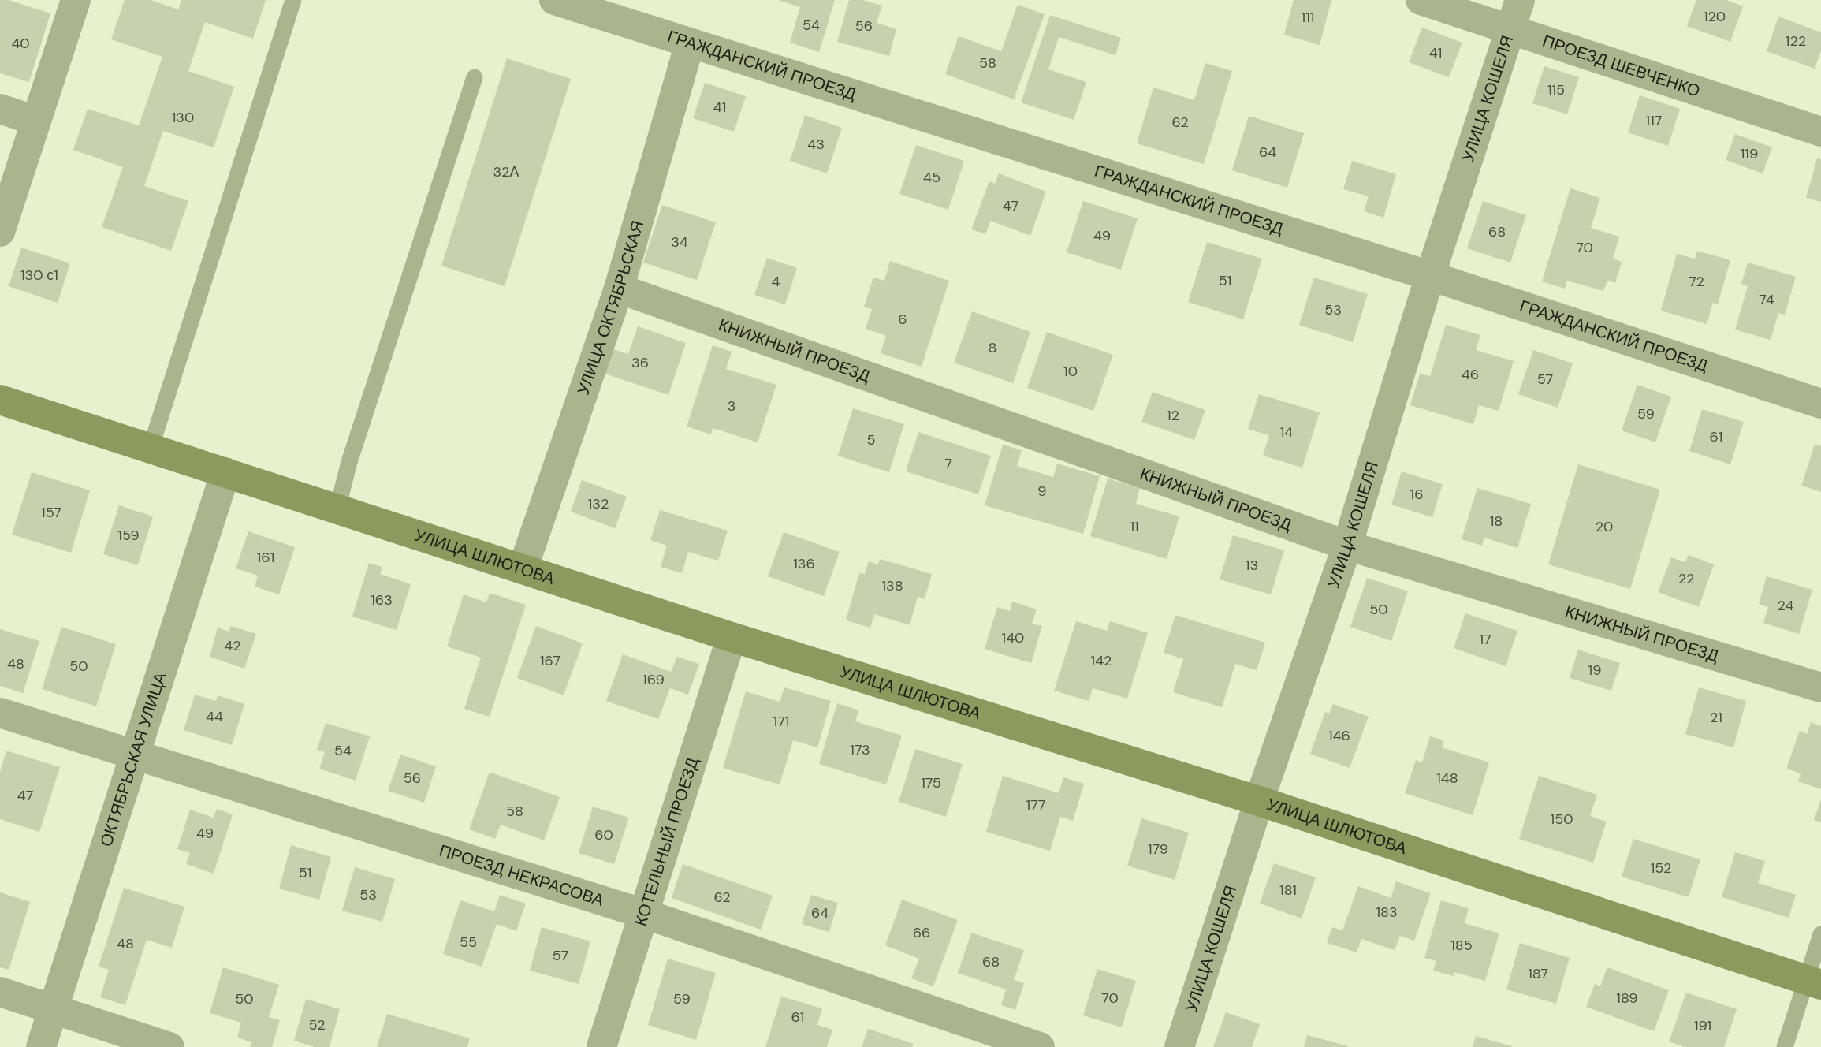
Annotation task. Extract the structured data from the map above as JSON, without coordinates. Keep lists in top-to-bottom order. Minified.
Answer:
{"streets":{"main road":["УЛИЦА ШЛЮТОВА"],"street":["ПРОЕЗД ШЕВЧЕНКО","ГРАЖДАНСКИЙ ПРОЕЗД","УЛИЦА КОШЕЛЯ","УЛИЦА ОКТЯБРЬСКАЯ","КНИЖНЫЙ ПРОЕЗД","ОКТЯБРЬСКАЯ УЛИЦА","КОТЕЛЬНЫЙ ПРОЕЗД","ПРОЕЗД НЕКРАСОВА"]},"crossings":[["ПРОЕЗД ШЕВЧЕНКО","УЛИЦА КОШЕЛЯ"],["ГРАЖДАНСКИЙ ПРОЕЗД","УЛИЦА КОШЕЛЯ"],["ГРАЖДАНСКИЙ ПРОЕЗД","УЛИЦА ОКТЯБРЬСКАЯ"],["УЛИЦА КОШЕЛЯ","КНИЖНЫЙ ПРОЕЗД"],["УЛИЦА КОШЕЛЯ","УЛИЦА ШЛЮТОВА"],["УЛИЦА ОКТЯБРЬСКАЯ","КНИЖНЫЙ ПРОЕЗД"],["УЛИЦА ОКТЯБРЬСКАЯ","УЛИЦА ШЛЮТОВА"],["УЛИЦА ШЛЮТОВА","ОКТЯБРЬСКАЯ УЛИЦА"],["УЛИЦА ШЛЮТОВА","КОТЕЛЬНЫЙ ПРОЕЗД"],["ОКТЯБРЬСКАЯ УЛИЦА","ПРОЕЗД НЕКРАСОВА"],["КОТЕЛЬНЫЙ ПРОЕЗД","ПРОЕЗД НЕКРАСОВА"]],"house_numbers":["120","111","54","56","122","40","41","58","115","41","130","117","62","43","64","119","32А","45","47","68","49","34","70","130 с1","51","4","72","74","53","6","8","36","10","46","57","3","59","12","14","61","5","7","9","16","132","157","18","11","20","159","161","136","13","22","138","163","24","50","140","17","42","167","142","48","50","19","169","44","21","171","146","173","54","56","148","175","47","177","58","150","49","60","179","152","51","181","53","62","183","64","66","55","48","185","57","68","187","70","189","50","59","61","52","191"]}
